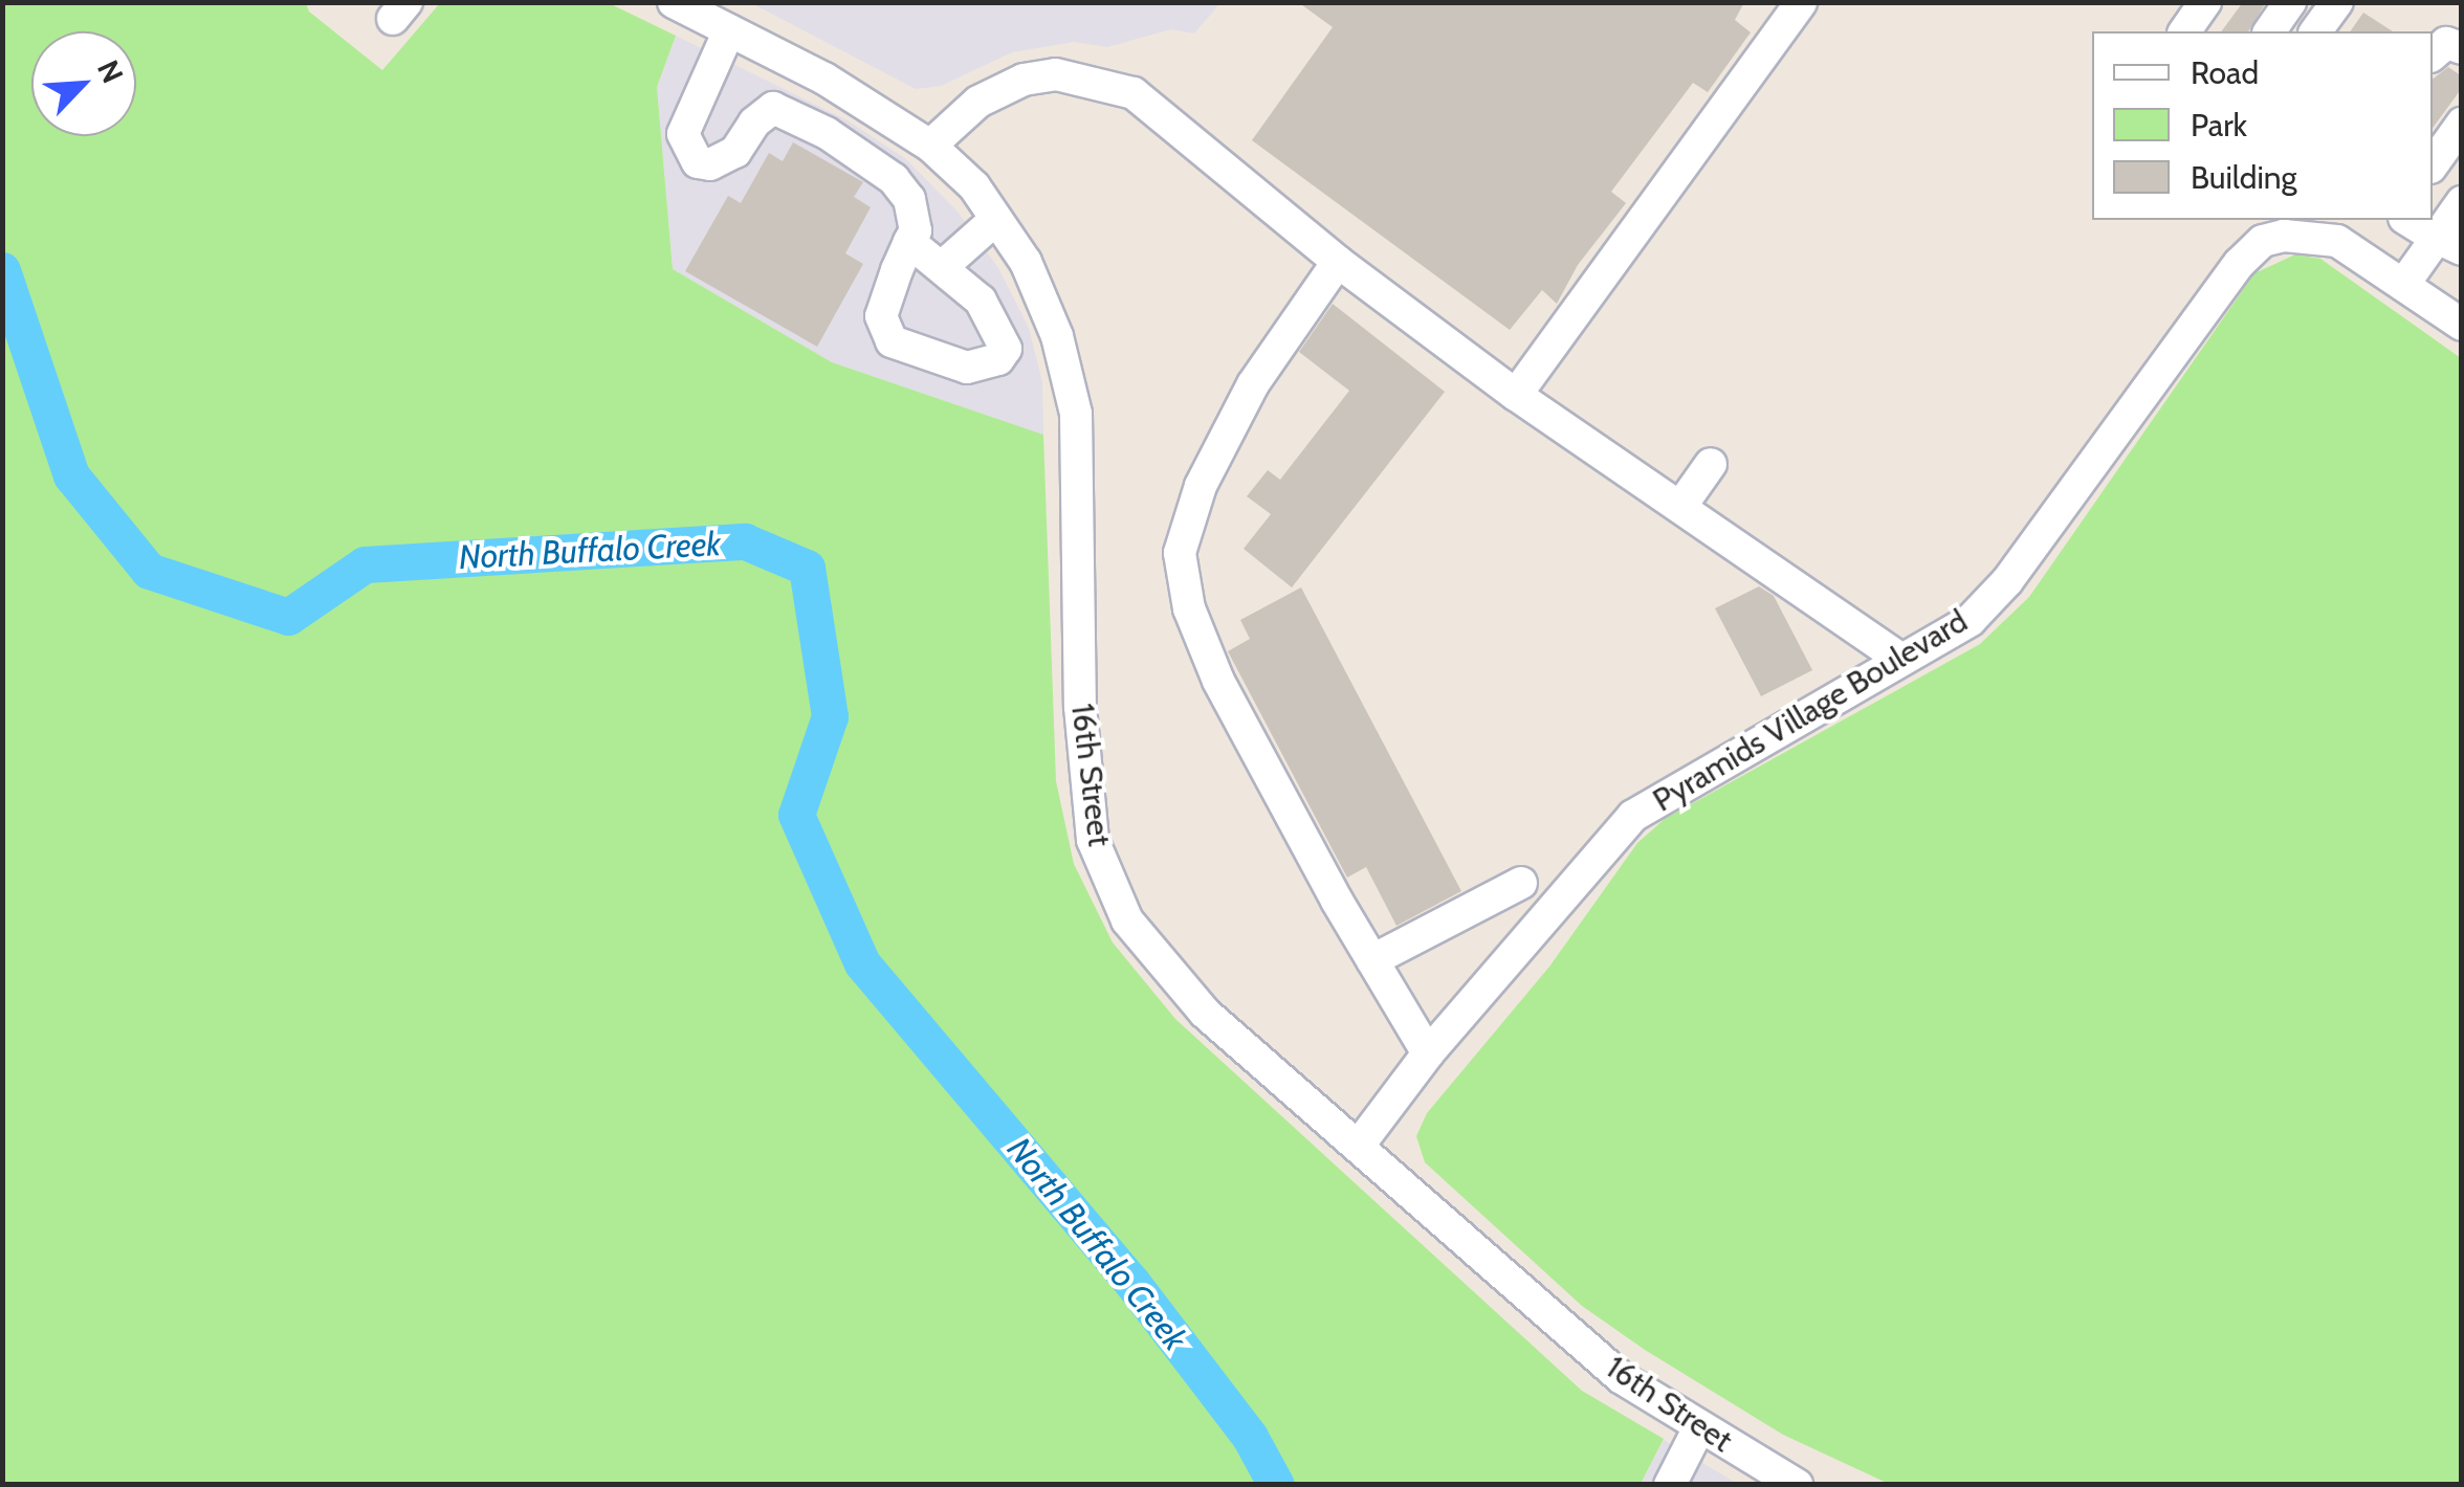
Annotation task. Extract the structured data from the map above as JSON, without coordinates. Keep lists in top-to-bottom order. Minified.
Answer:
{"streets":{"street":["Pyramids Village Boulevard","16th Street"]},"crossings":[["Pyramids Village Boulevard","16th Street"]],"water":["North Buffalo Creek"],"legend":["Road","Park","Building"],"north":"top right"}
